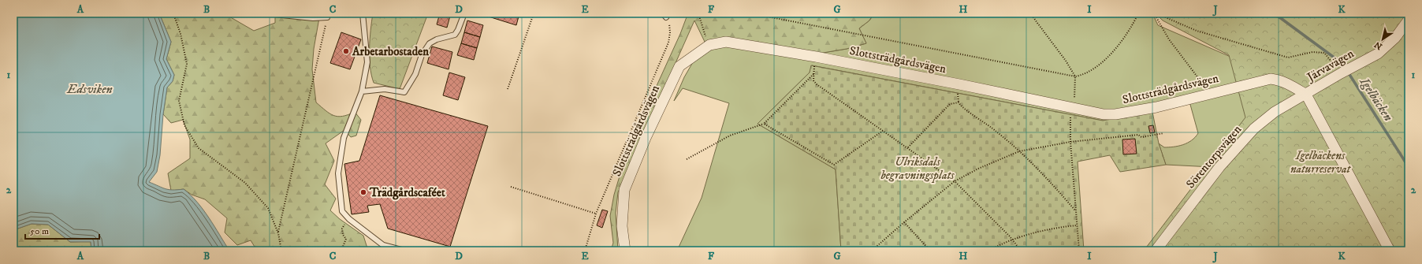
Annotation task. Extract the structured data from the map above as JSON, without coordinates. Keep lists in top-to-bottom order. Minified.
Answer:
{"streets":{"street":["Slottsträdgårdsvägen","Järvavägen","Sörentorpsvägen"]},"crossings":[["Slottsträdgårdsvägen","Järvavägen"],["Slottsträdgårdsvägen","Sörentorpsvägen"],["Järvavägen","Sörentorpsvägen"]],"water":["Edsviken","Igelbäcken"],"parks":["Igelbäckens naturreservat","Ulriksdals begravningsplats"],"places":["Arbetarbostaden","Trädgårdscaféet"],"scale_bar":"50 m","north":"bottom left","grid":{"columns":["A","B","C","D","E","F","G","H","I","J","K"],"rows":["1","2"]}}
